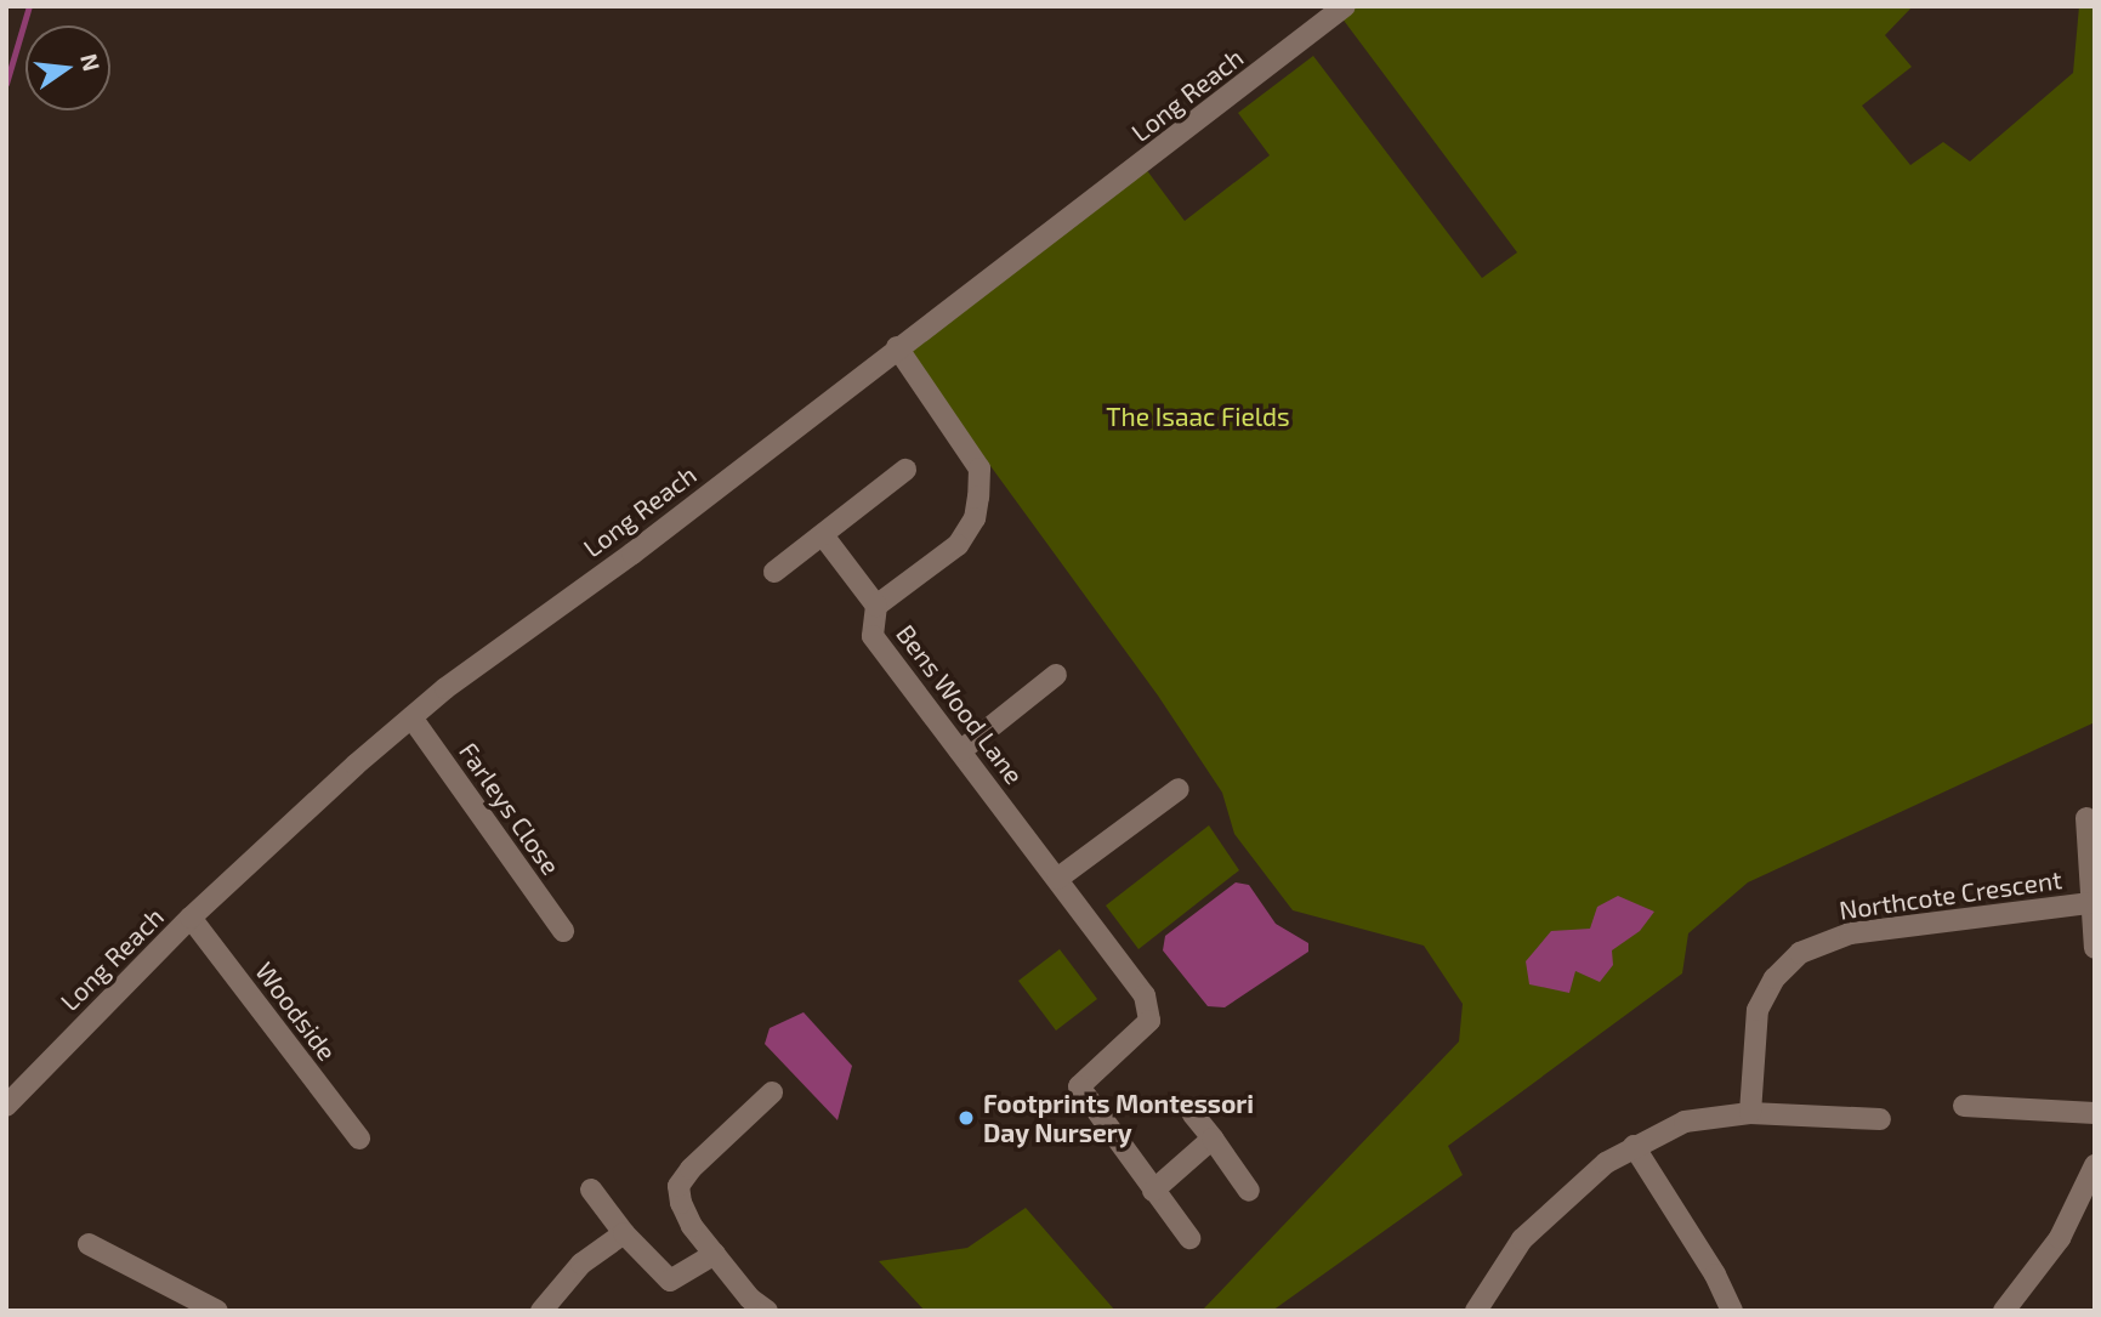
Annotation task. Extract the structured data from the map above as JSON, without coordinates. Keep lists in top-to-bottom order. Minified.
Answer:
{"streets":{"street":["Long Reach","Bens Wood Lane","Farleys Close","Northcote Crescent","Woodside"]},"crossings":[["Long Reach","Bens Wood Lane"],["Long Reach","Farleys Close"],["Long Reach","Woodside"]],"parks":["The Isaac Fields"],"places":["Footprints Montessori Day Nursery"],"north":"right"}
